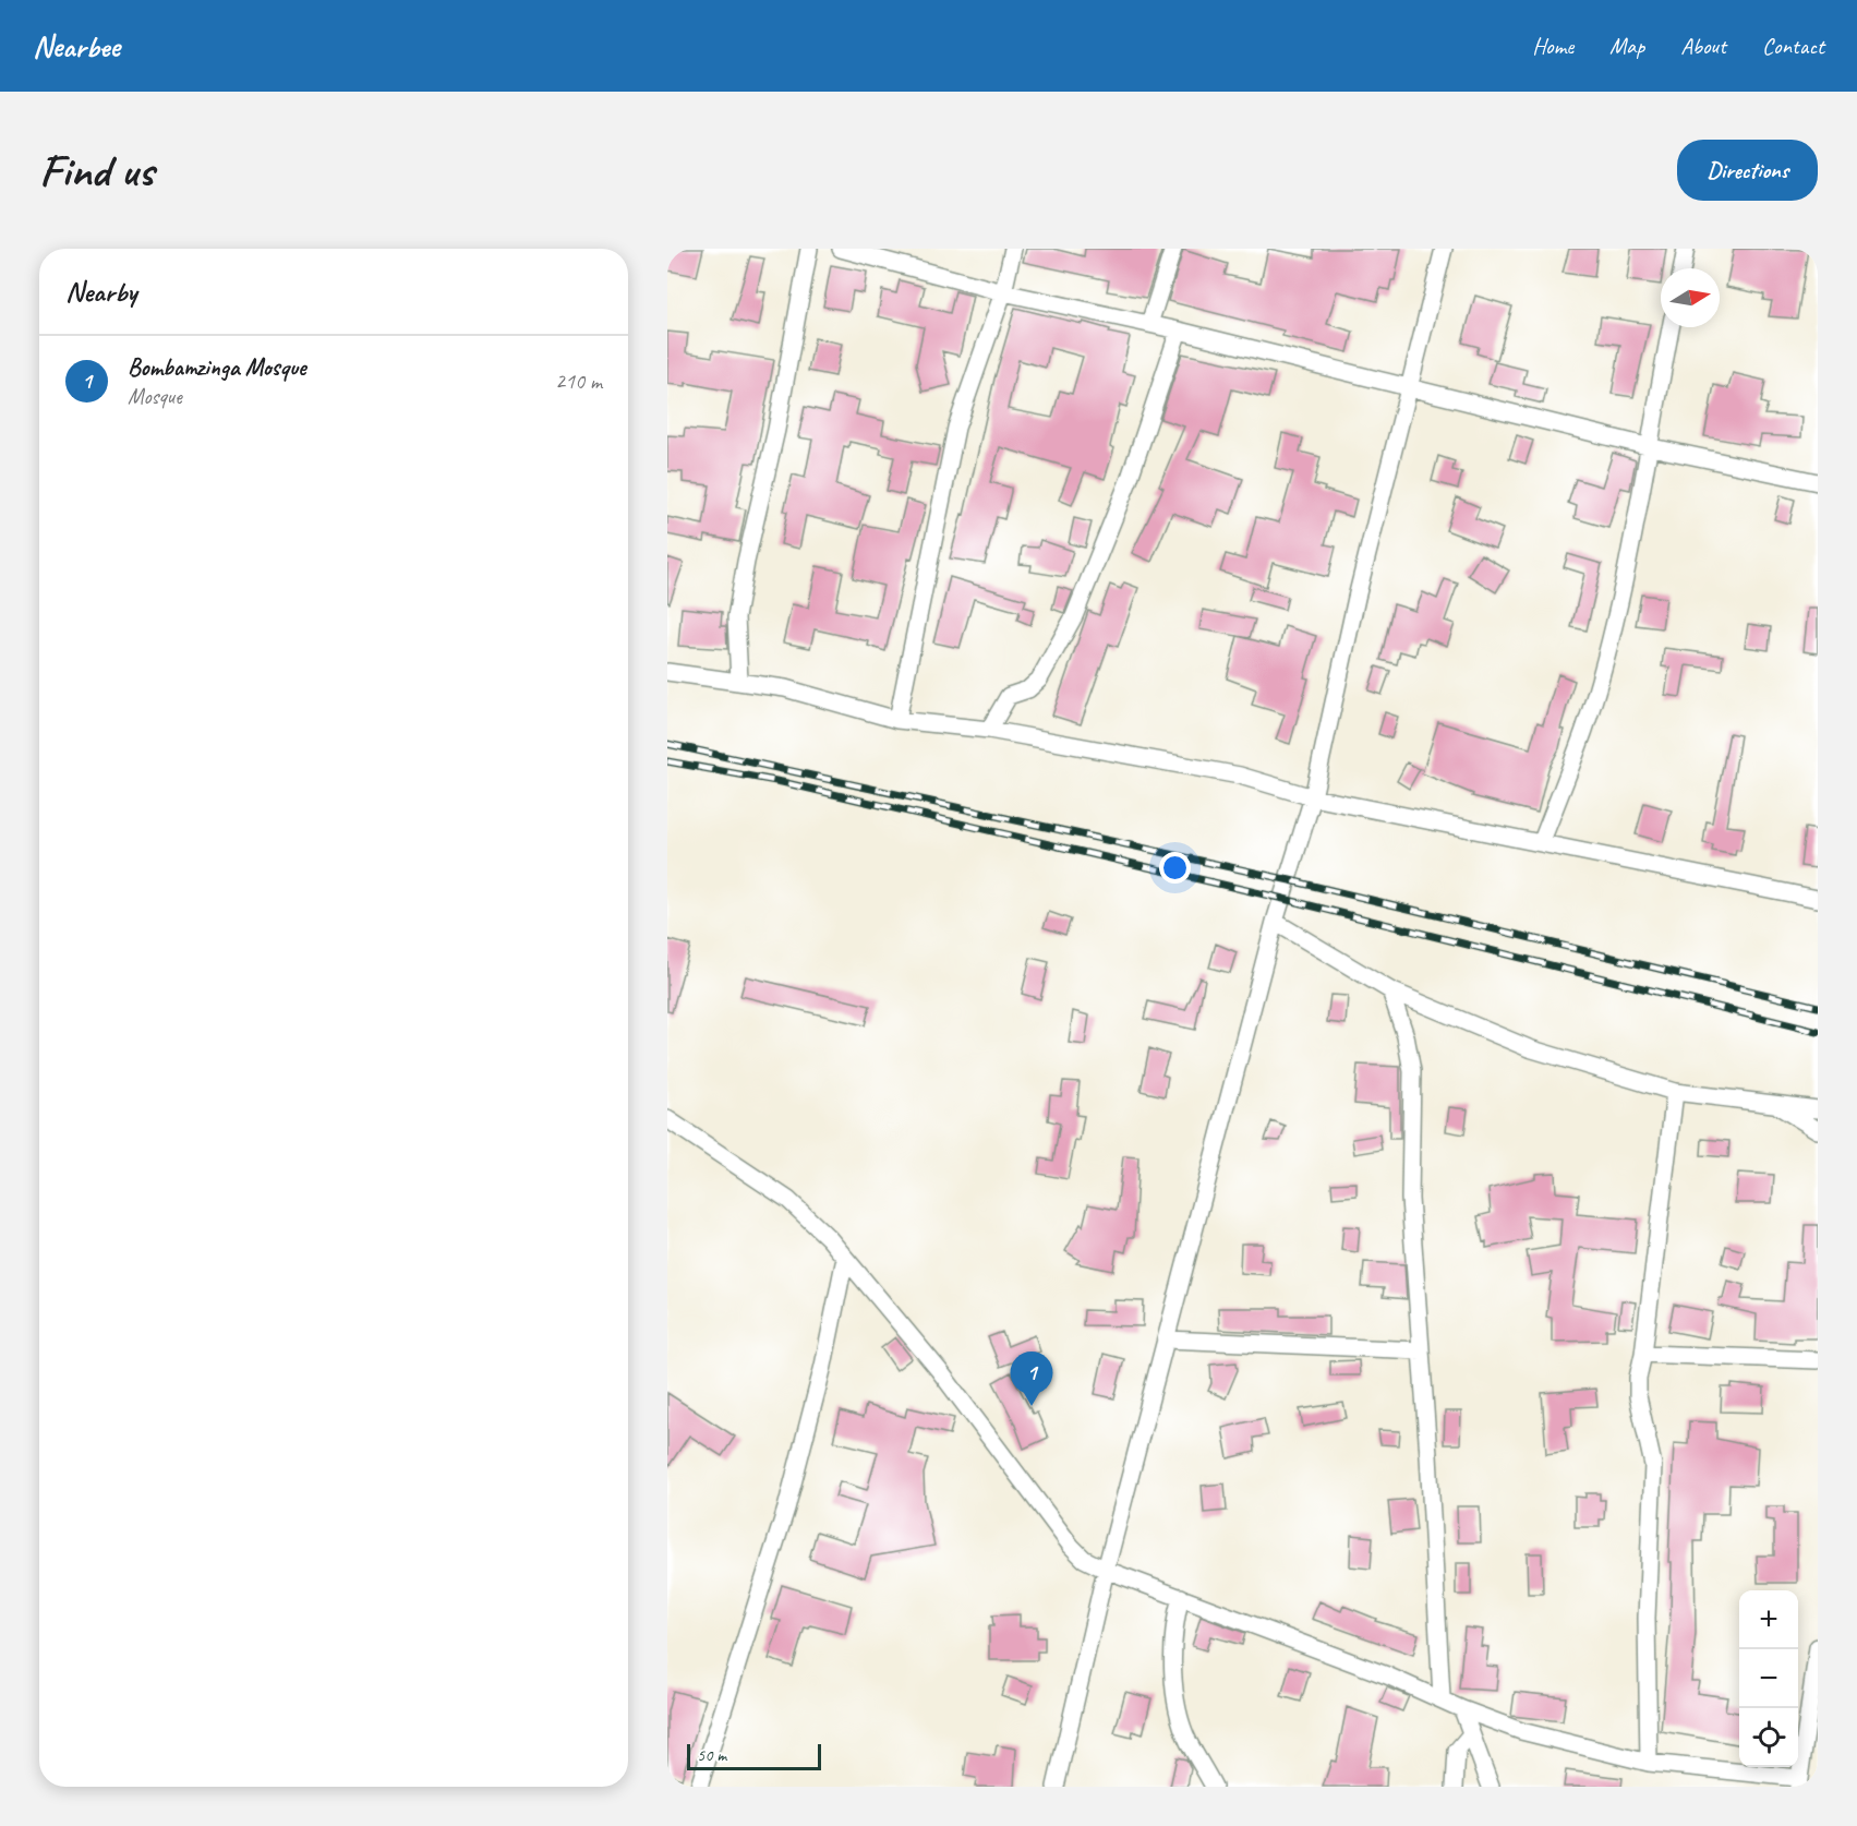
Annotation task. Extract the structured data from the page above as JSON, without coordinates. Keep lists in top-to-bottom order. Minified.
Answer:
{"scale_bar":"50 m","north":"right","page":{"header":"Nearbee","nav":["Home","Map","About","Contact"],"buttons":"Directions","title":"Find us","heading":"Nearby","list":[{"mark":"1","name":"Bombamzinga Mosque","note":"Mosque","value":"210 m"}],"pins":"1","map_buttons":["+","−"],"scale":"50 m"}}
